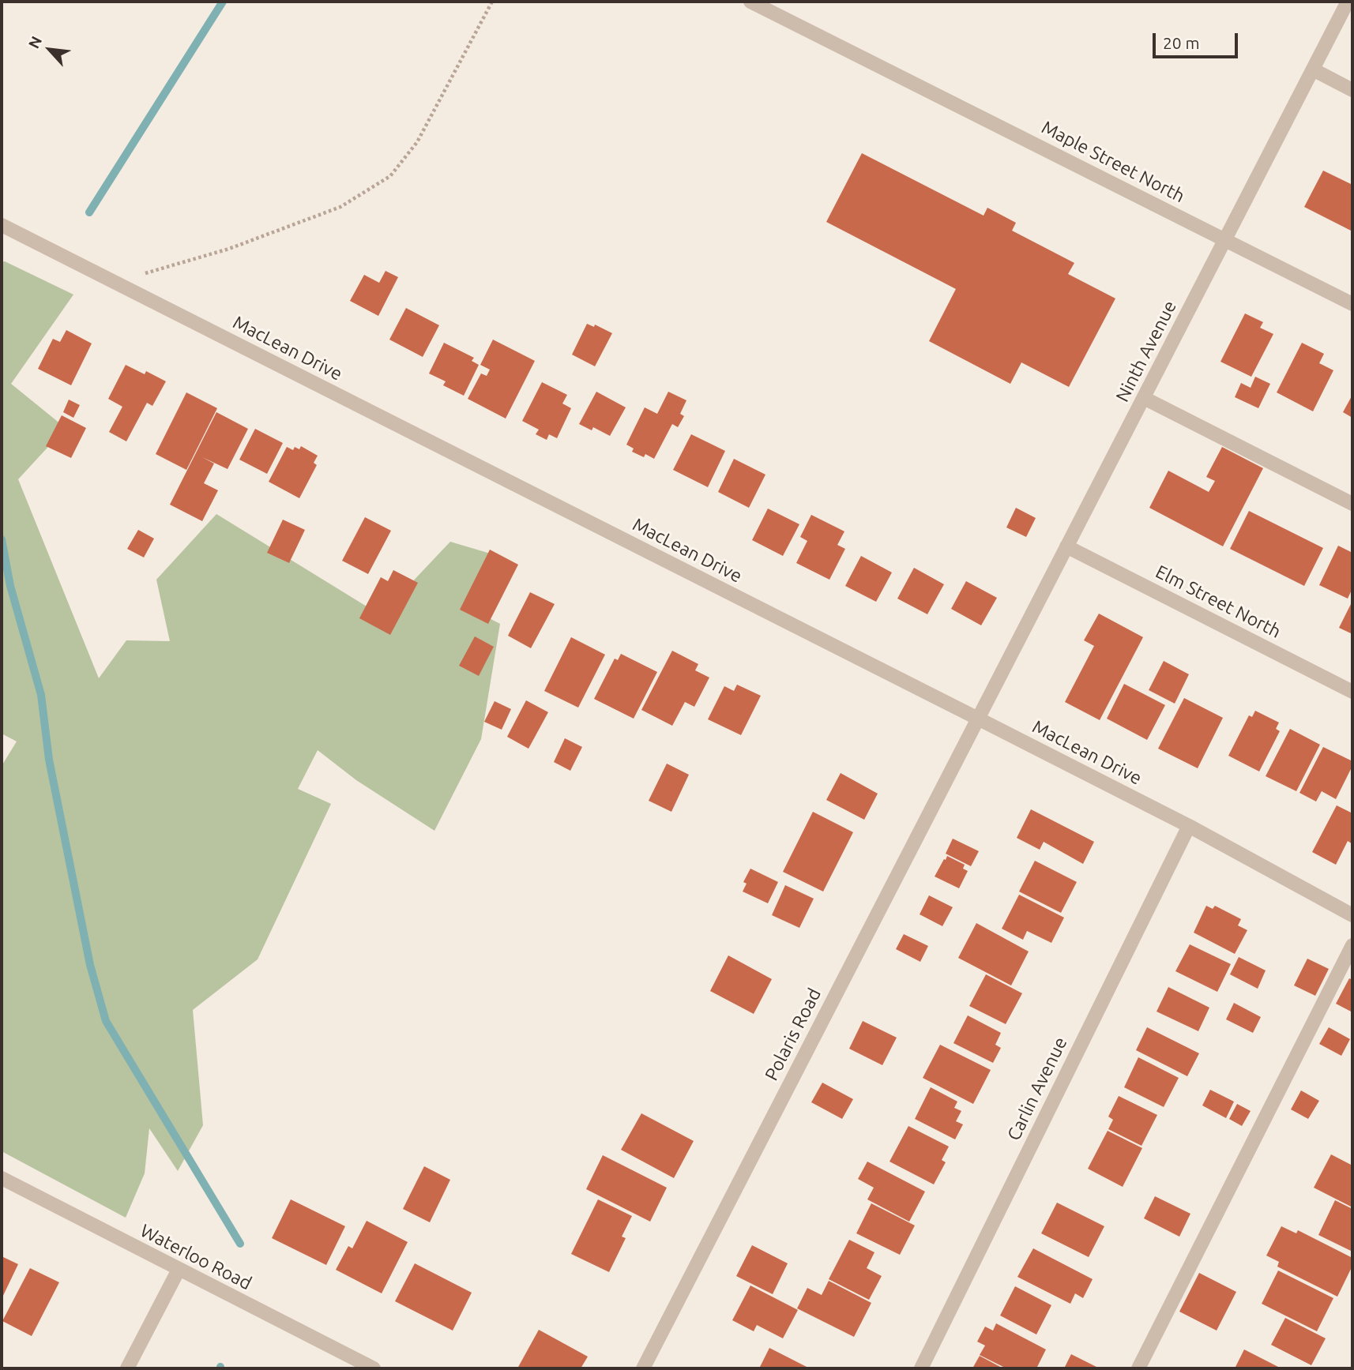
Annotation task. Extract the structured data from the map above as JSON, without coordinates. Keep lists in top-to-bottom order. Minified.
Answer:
{"streets":{"street":["Maple Street North","MacLean Drive","Ninth Avenue","Elm Street North","Polaris Road","Carlin Avenue","Waterloo Road"]},"crossings":[["Maple Street North","Ninth Avenue"],["MacLean Drive","Ninth Avenue"],["MacLean Drive","Polaris Road"],["MacLean Drive","Carlin Avenue"],["Ninth Avenue","Elm Street North"],["Ninth Avenue","Polaris Road"]],"scale_bar":"20 m","north":"top left"}
